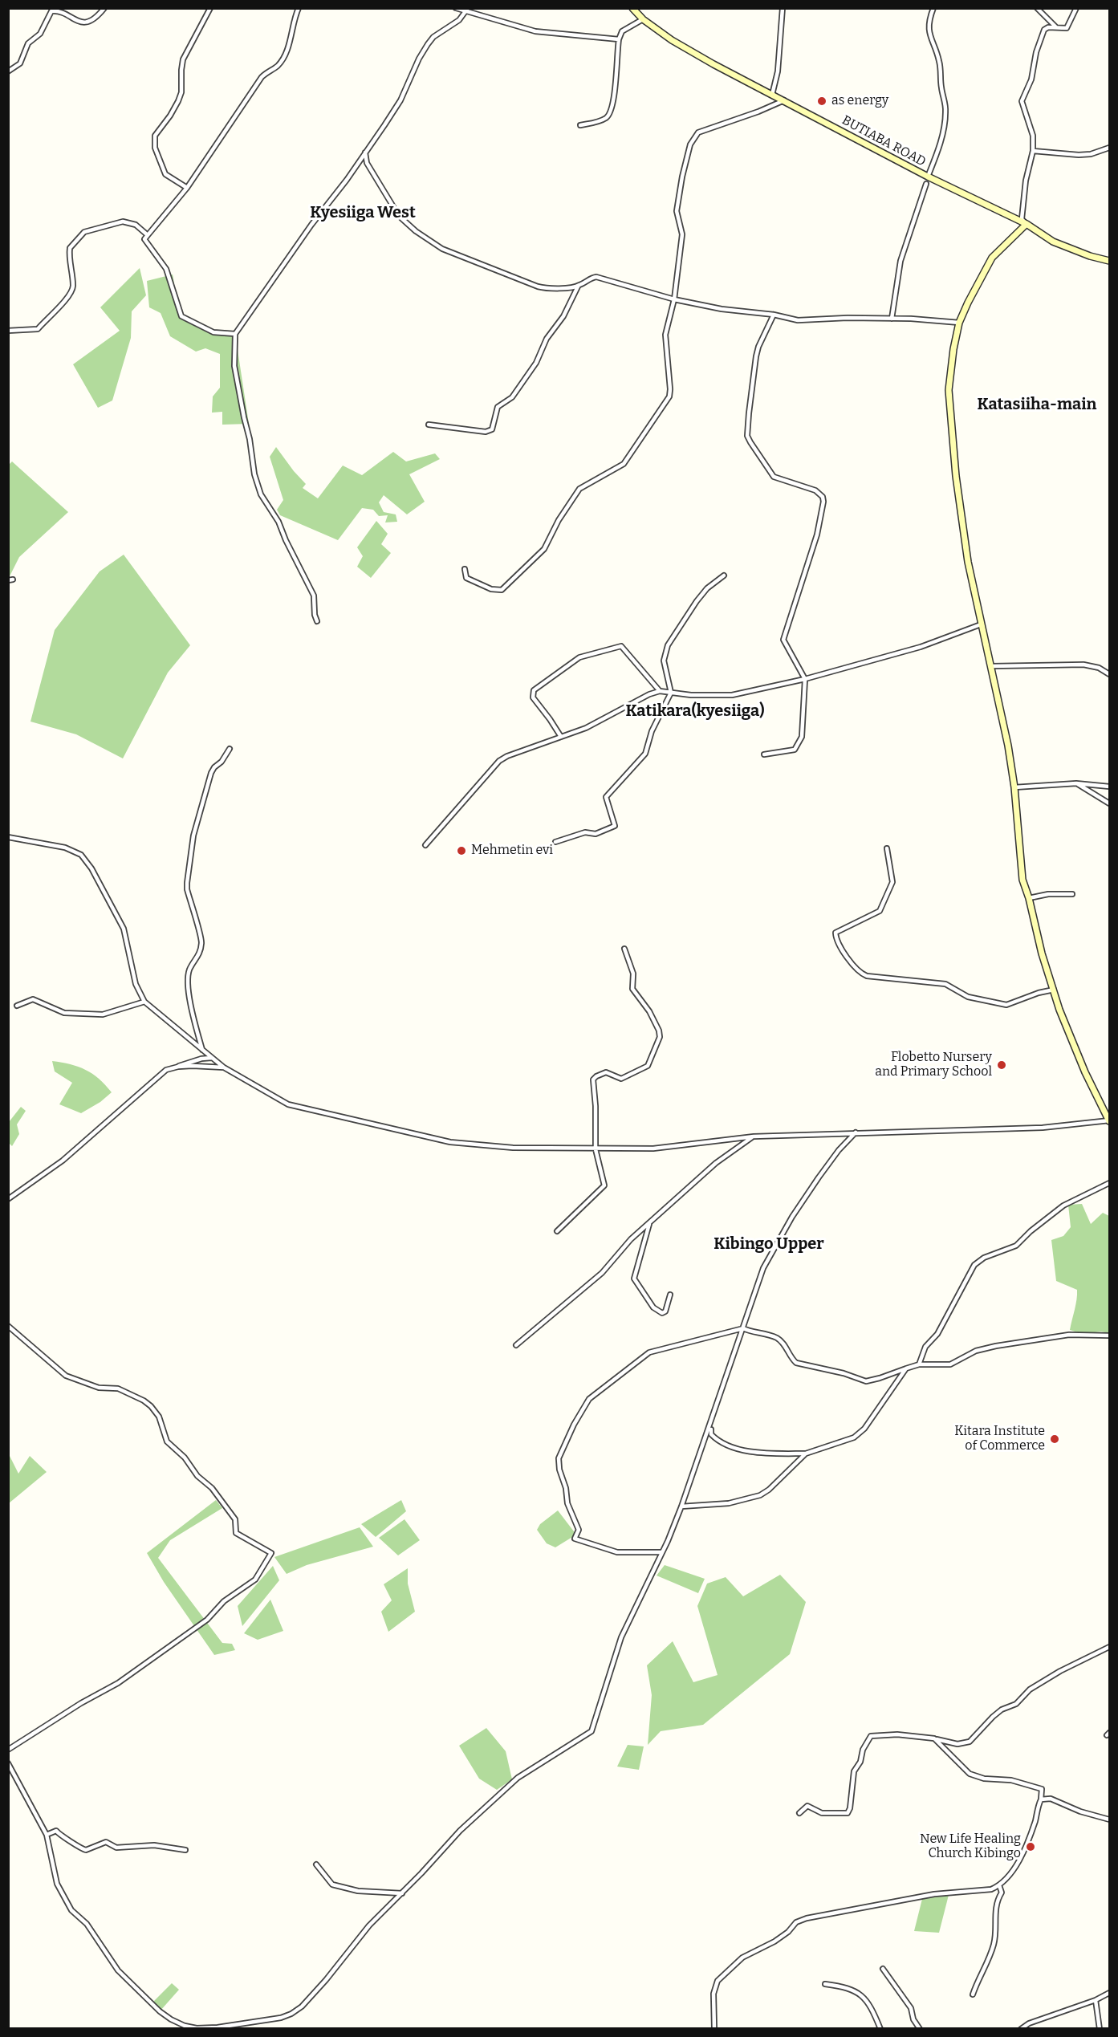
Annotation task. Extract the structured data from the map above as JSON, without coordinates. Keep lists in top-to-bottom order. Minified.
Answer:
{"streets":{"main road":["BUTIABA ROAD"]},"districts":["Kyesiiga West","Katasiiha-main","Katikara(kyesiiga)","Kibingo Upper"],"places":["as energy","Mehmetin evi","Flobetto Nursery and Primary School","Kitara Institute of Commerce","New Life Healing Church Kibingo"]}
